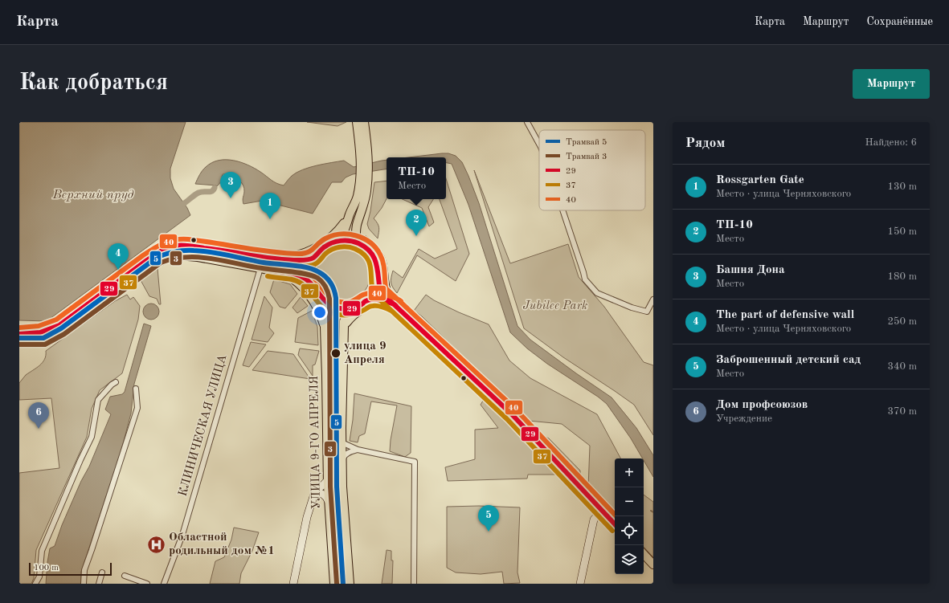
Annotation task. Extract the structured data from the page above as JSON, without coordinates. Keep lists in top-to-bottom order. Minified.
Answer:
{"streets":{"main road":["УЛИЦА 9-ГО АПРЕЛЯ"],"street":["КЛИНИЧЕСКАЯ УЛИЦА"]},"water":["Верхний пруд"],"parks":["Jubilee Park"],"places":{"other":["улица 9 Апреля"],"hospital":["Областной родильный дом №1"]},"lines":["transit line 40","transit line 29","transit line 37","tram line 5","tram line 3"],"legend":["Трамвай 5","Трамвай 3","29","37","40"],"scale_bar":"100 m","page":{"header":"Карта","nav":["Карта","Маршрут","Сохранённые"],"buttons":"Маршрут","title":"Как добраться","heading":["Рядом","Найдено: 6"],"popup":["ТП-10","Место"],"list":[{"mark":"1","name":"Rossgarten Gate","note":"Место · улица Черняховского","value":"130 m"},{"mark":"2","name":"ТП-10","note":"Место","value":"150 m"},{"mark":"3","name":"Башня Дона","note":"Место","value":"180 m"},{"mark":"4","name":"The part of defensive wall","note":"Место · улица Черняховского","value":"250 m"},{"mark":"5","name":"Заброшенный детский сад","note":"Место","value":"340 m"},{"mark":"6","name":"Дом профсоюзов","note":"Учреждение","value":"370 m"}],"pins":["3","1","2","4","6","5"],"map_buttons":["+","−"],"scale":"100 m"}}
